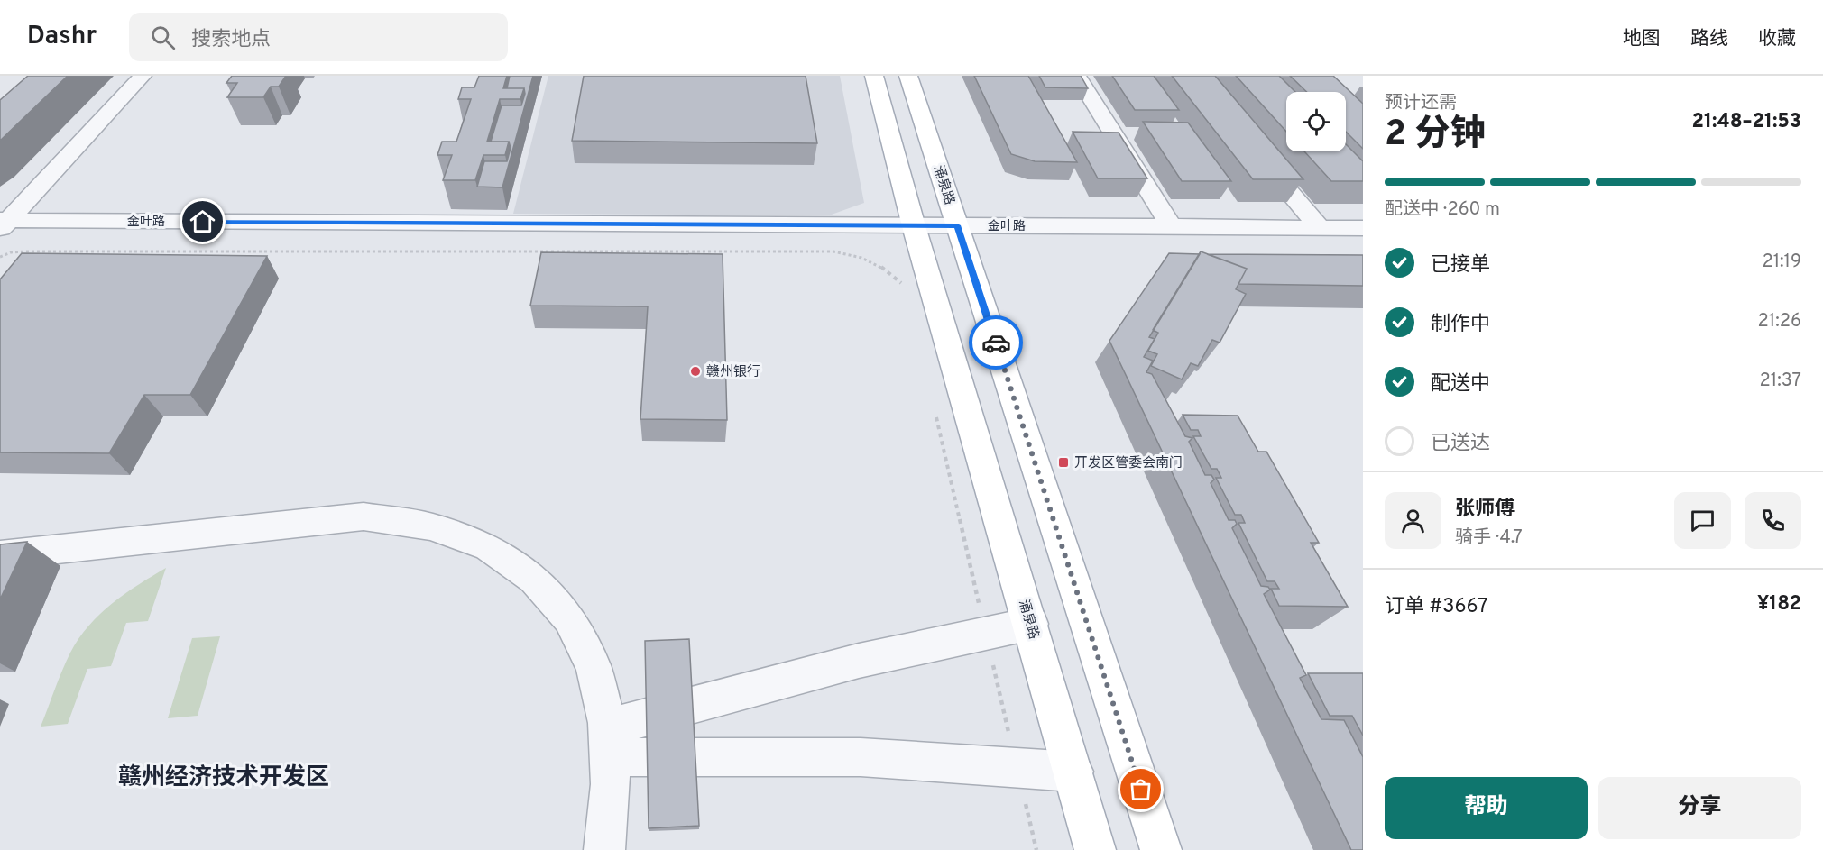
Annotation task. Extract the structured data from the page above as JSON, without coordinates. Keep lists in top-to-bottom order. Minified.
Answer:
{"streets":{"main road":["涌泉路"],"street":["金叶路"]},"crossings":[["涌泉路","金叶路"]],"districts":["赣州经济技术开发区"],"places":{"other":["赣州银行"],"transit":["开发区管委会南门"]},"page":{"header":"Dashr","search":"搜索地点","nav":["地图","路线","收藏"],"heading":["2 分钟","预计还需","21:48–21:53"],"panel":["张师傅","骑手 · 4.7","订单 #3667","¥182"],"bar":"配送中 · 260 m","list":[["已接单","21:19"],["制作中","21:26"],["配送中","21:37"],"已送达"],"buttons":["帮助","分享"]}}
